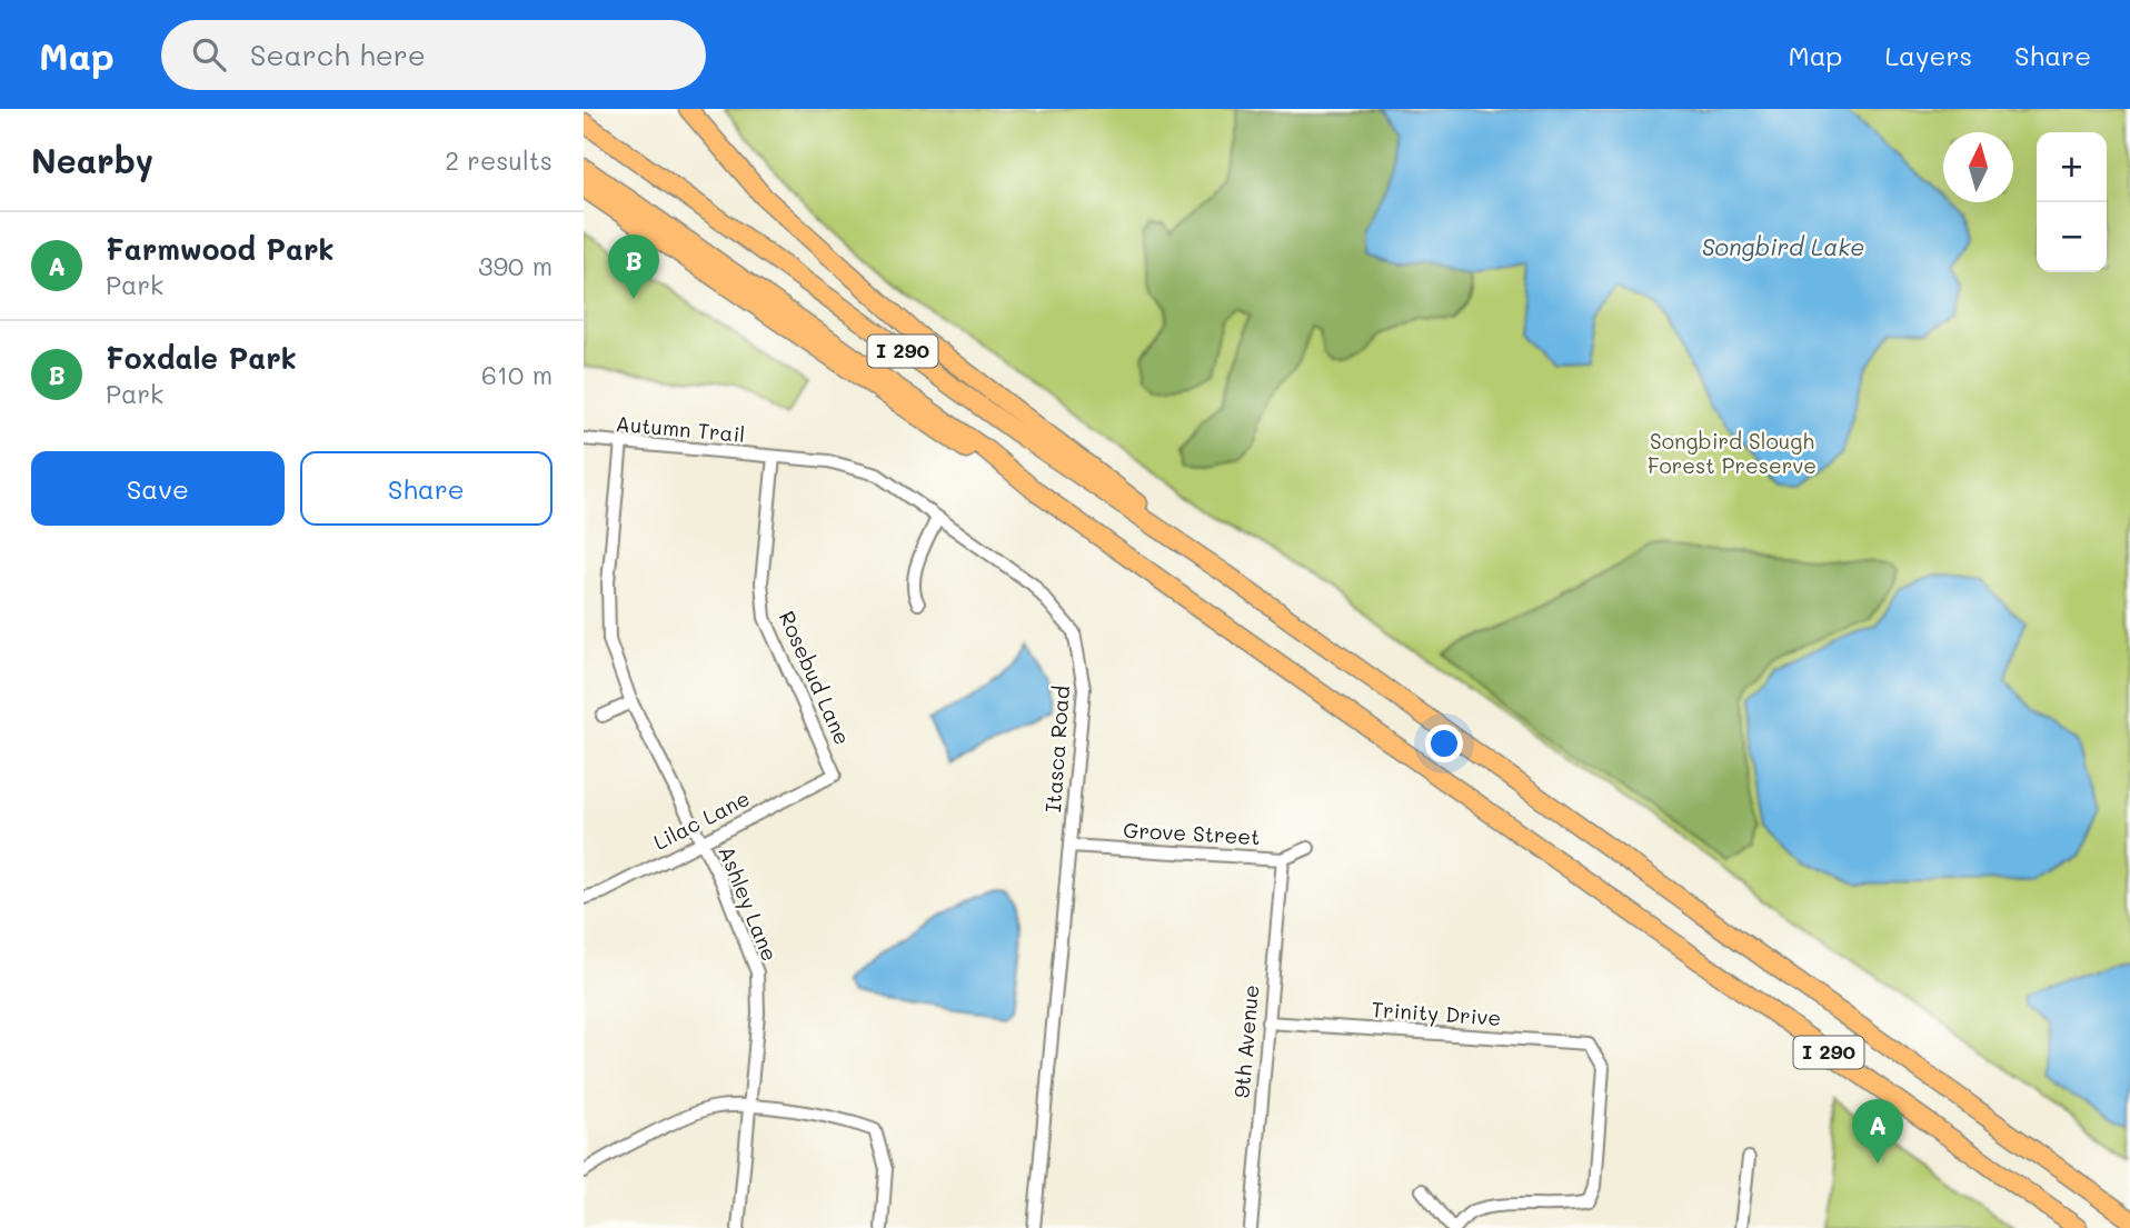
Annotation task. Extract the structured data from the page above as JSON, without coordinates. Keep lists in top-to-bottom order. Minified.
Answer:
{"streets":{"highway":["I 290"],"street":["Autumn Trail","Rosebud Lane","Itasca Road","Lilac Lane","Grove Street","Ashley Lane","Trinity Drive","9th Avenue"]},"crossings":[["Autumn Trail","Rosebud Lane"],["Autumn Trail","Itasca Road"],["Autumn Trail","Ashley Lane"],["Rosebud Lane","Itasca Road"],["Rosebud Lane","Lilac Lane"],["Itasca Road","Grove Street"],["Lilac Lane","Ashley Lane"],["Grove Street","9th Avenue"],["Trinity Drive","9th Avenue"]],"water":["Songbird Lake"],"parks":["Songbird Slough Forest Preserve"],"north":"top","page":{"header":"Map","search":"Search here","nav":["Map","Layers","Share"],"heading":["Nearby","2 results"],"map_buttons":["+","−"],"list":[{"mark":"A","name":"Farmwood Park","note":"Park","value":"390 m"},{"mark":"B","name":"Foxdale Park","note":"Park","value":"610 m"}],"pins":["B","A"],"buttons":["Save","Share"]}}
